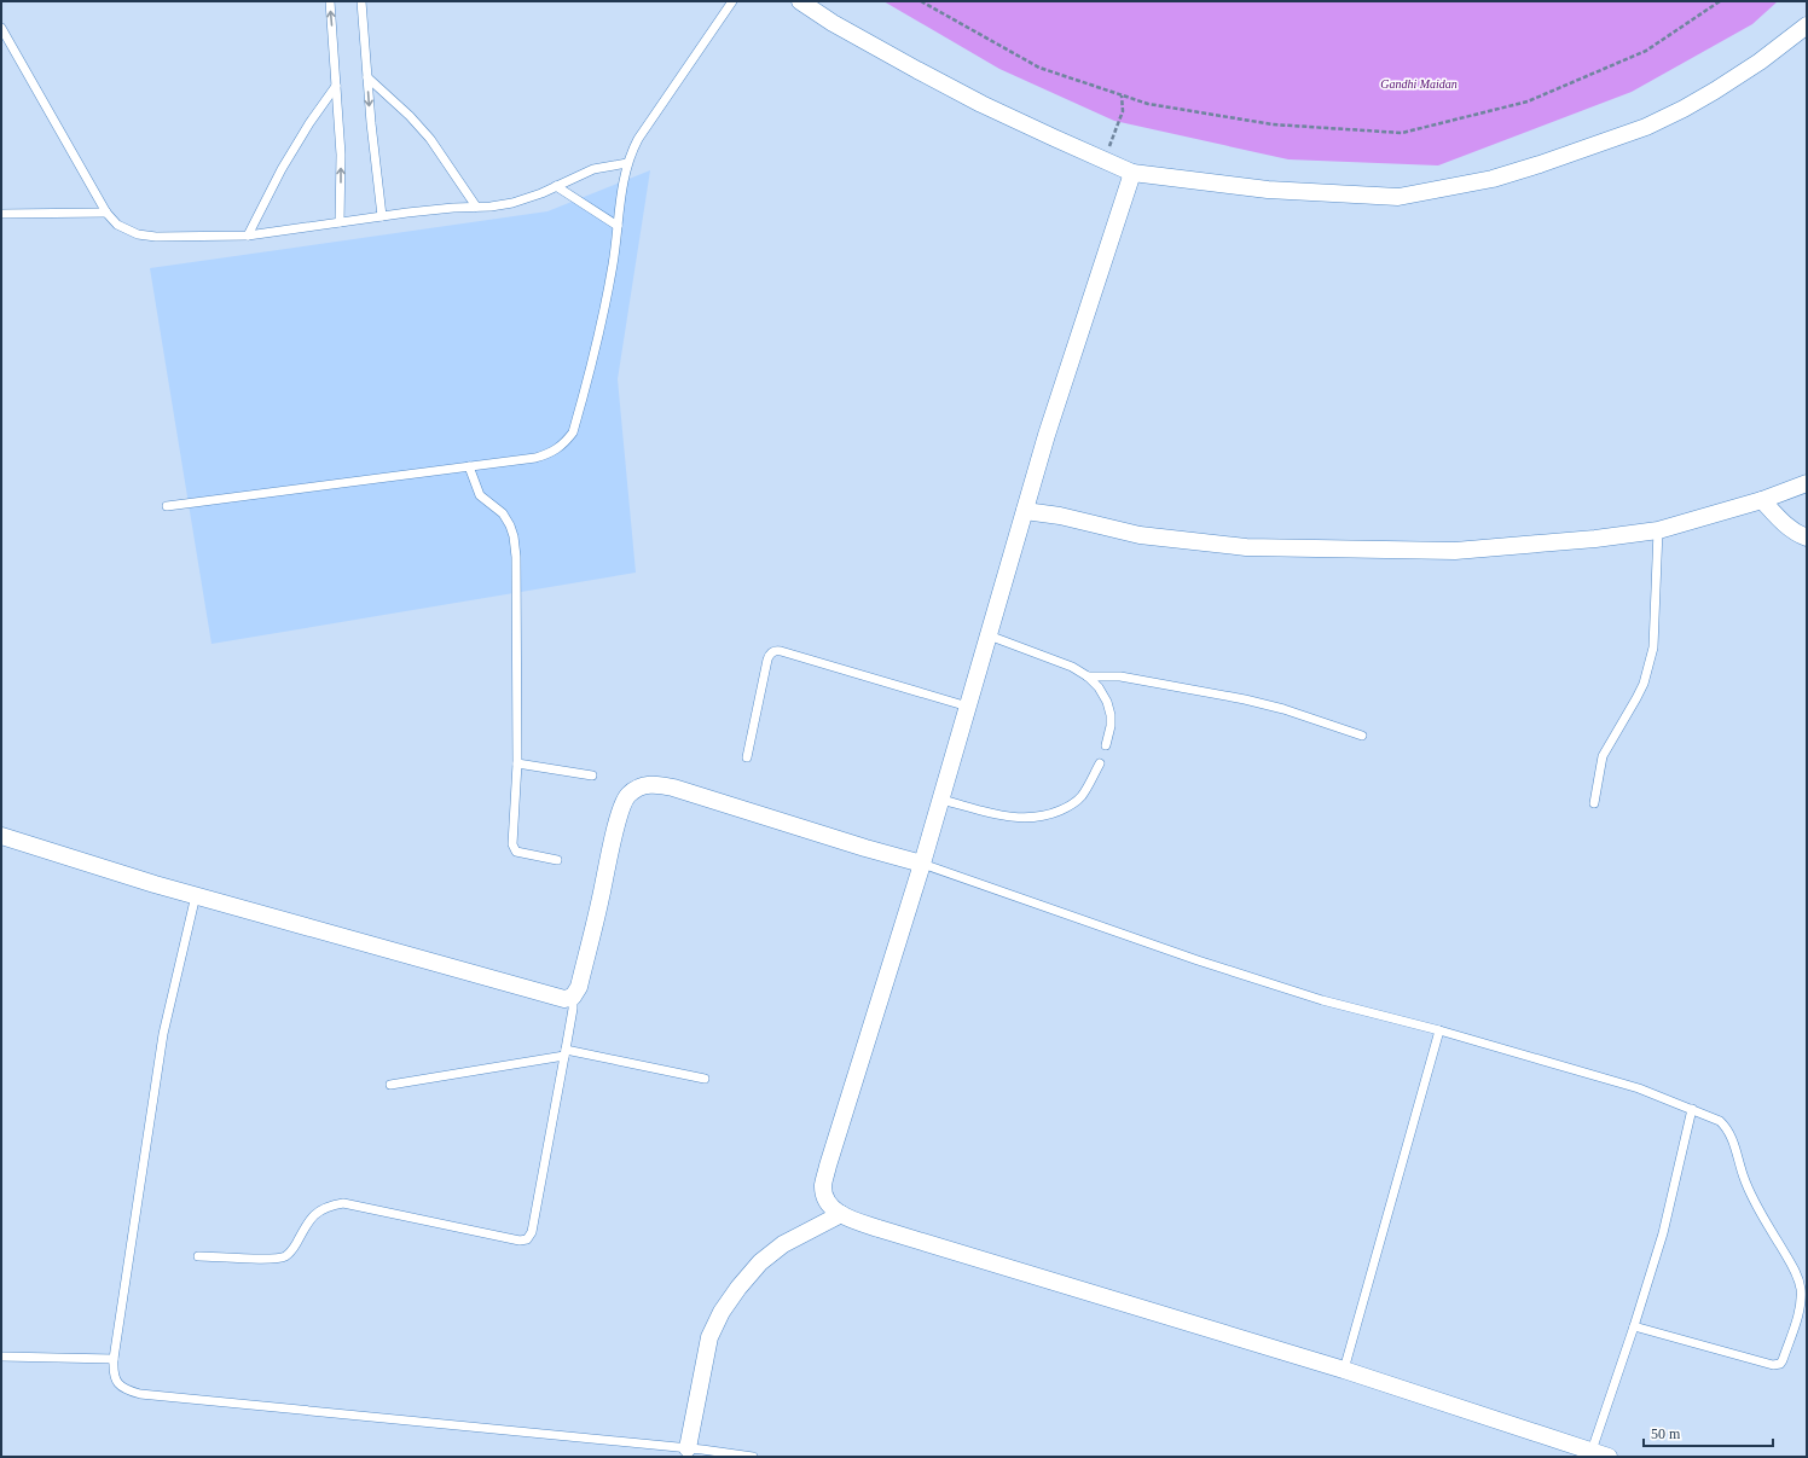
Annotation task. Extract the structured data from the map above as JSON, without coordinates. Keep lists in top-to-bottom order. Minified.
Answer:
{"parks":["Gandhi Maidan"],"scale_bar":"50 m"}
